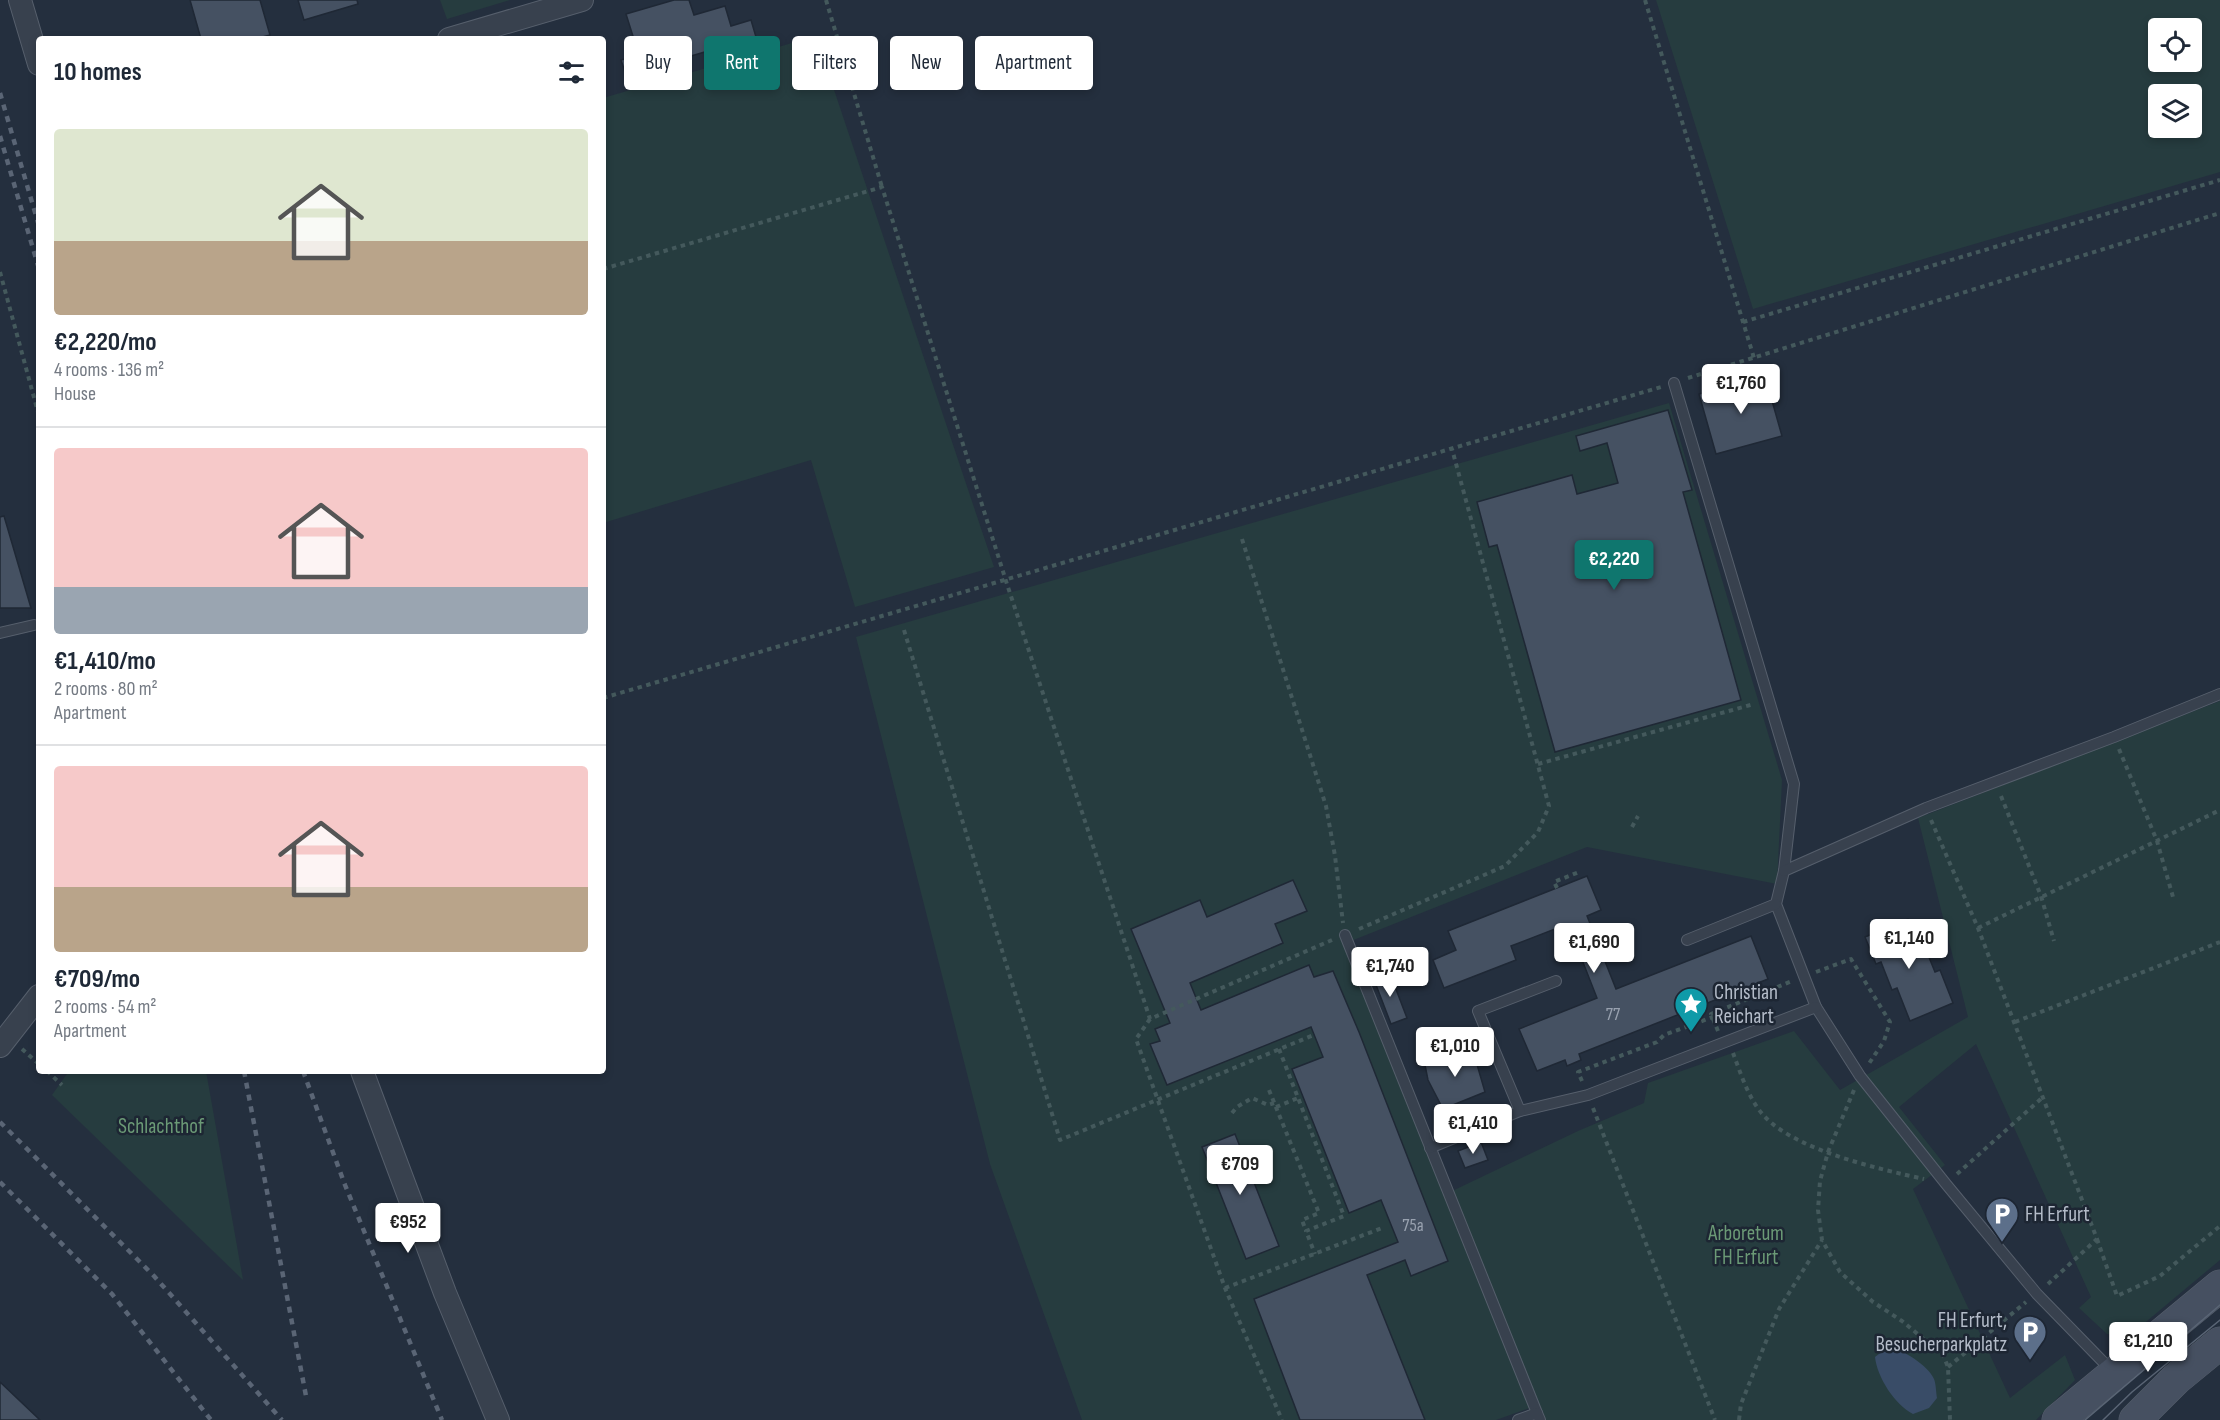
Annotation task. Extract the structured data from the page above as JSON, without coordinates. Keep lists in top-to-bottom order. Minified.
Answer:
{"parks":["Schlachthof","Arboretum FH Erfurt"],"places":{"place":["Christian Reichart"],"parking":["FH Erfurt","FH Erfurt, Besucherparkplatz"]},"house_numbers":["77","75a"],"page":{"chip":["Buy","Rent","Filters","New","Apartment"],"heading":"10 homes","list":[{"name":"€2,220/mo","note":"4 rooms · 136 m² · House"},{"name":"€1,410/mo","note":"2 rooms · 80 m² · Apartment"},{"name":"€709/mo","note":"2 rooms · 54 m² · Apartment"}],"price":["€1,760","€2,220","€1,140","€1,690","€1,740","€1,010","€1,410","€709","€952","€1,210"]}}
